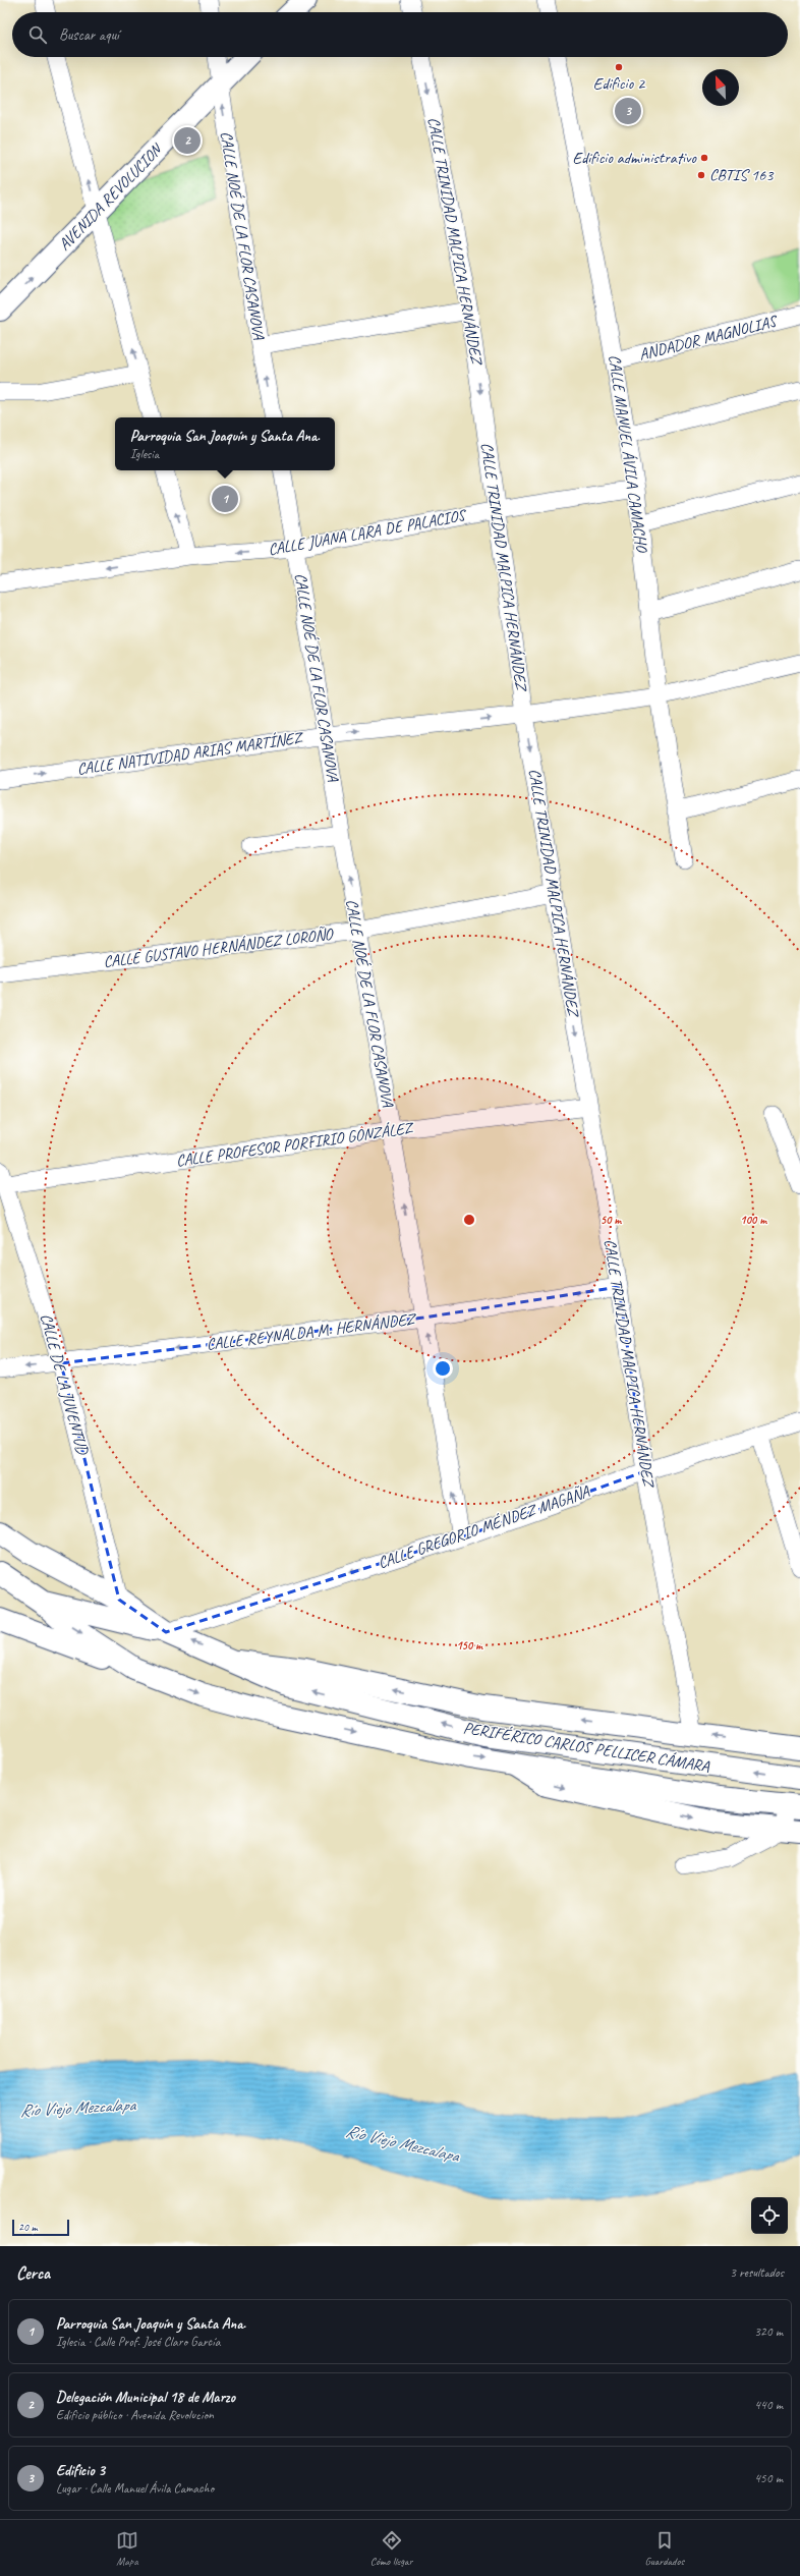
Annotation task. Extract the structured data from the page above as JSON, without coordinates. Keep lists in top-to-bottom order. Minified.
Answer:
{"streets":{"main road":["AVENIDA REVOLUCION","PERIFÉRICO CARLOS PELLICER CÁMARA"],"street":["CALLE NOÉ DE LA FLOR CASANOVA","CALLE TRINIDAD MALPICA HERNÁNDEZ","ANDADOR MAGNOLIAS","CALLE MANUEL ÁVILA CAMACHO","CALLE JUANA LARA DE PALACIOS","CALLE NATIVIDAD ARIAS MARTÍNEZ","CALLE GUSTAVO HERNÁNDEZ LOROÑO","CALLE PROFESOR PORFIRIO GONZÁLEZ","CALLE REYNALDA M. HERNÁNDEZ","CALLE DE LA JUVENTUD","CALLE GREGORIO MÉNDEZ MAGAÑA"]},"crossings":[["AVENIDA REVOLUCION","CALLE NOÉ DE LA FLOR CASANOVA"],["CALLE NOÉ DE LA FLOR CASANOVA","CALLE JUANA LARA DE PALACIOS"],["CALLE NOÉ DE LA FLOR CASANOVA","CALLE NATIVIDAD ARIAS MARTÍNEZ"],["CALLE NOÉ DE LA FLOR CASANOVA","CALLE GUSTAVO HERNÁNDEZ LOROÑO"],["CALLE NOÉ DE LA FLOR CASANOVA","CALLE PROFESOR PORFIRIO GONZÁLEZ"],["CALLE NOÉ DE LA FLOR CASANOVA","CALLE REYNALDA M. HERNÁNDEZ"],["CALLE NOÉ DE LA FLOR CASANOVA","CALLE GREGORIO MÉNDEZ MAGAÑA"],["CALLE TRINIDAD MALPICA HERNÁNDEZ","CALLE JUANA LARA DE PALACIOS"],["CALLE TRINIDAD MALPICA HERNÁNDEZ","CALLE NATIVIDAD ARIAS MARTÍNEZ"],["CALLE TRINIDAD MALPICA HERNÁNDEZ","CALLE GUSTAVO HERNÁNDEZ LOROÑO"],["CALLE TRINIDAD MALPICA HERNÁNDEZ","CALLE PROFESOR PORFIRIO GONZÁLEZ"],["CALLE TRINIDAD MALPICA HERNÁNDEZ","CALLE REYNALDA M. HERNÁNDEZ"],["CALLE TRINIDAD MALPICA HERNÁNDEZ","CALLE GREGORIO MÉNDEZ MAGAÑA"],["ANDADOR MAGNOLIAS","CALLE MANUEL ÁVILA CAMACHO"],["CALLE MANUEL ÁVILA CAMACHO","CALLE JUANA LARA DE PALACIOS"],["CALLE MANUEL ÁVILA CAMACHO","CALLE NATIVIDAD ARIAS MARTÍNEZ"],["CALLE PROFESOR PORFIRIO GONZÁLEZ","CALLE DE LA JUVENTUD"],["CALLE REYNALDA M. HERNÁNDEZ","CALLE DE LA JUVENTUD"],["CALLE DE LA JUVENTUD","PERIFÉRICO CARLOS PELLICER CÁMARA"],["CALLE GREGORIO MÉNDEZ MAGAÑA","PERIFÉRICO CARLOS PELLICER CÁMARA"]],"one_way":["AVENIDA REVOLUCION","CALLE TRINIDAD MALPICA HERNÁNDEZ","CALLE JUANA LARA DE PALACIOS","CALLE NATIVIDAD ARIAS MARTÍNEZ","CALLE REYNALDA M. HERNÁNDEZ","CALLE GREGORIO MÉNDEZ MAGAÑA"],"water":["Río Viejo Mezcalapa"],"places":["Edificio 2","Edificio administrativo","CBTIS 163"],"scale_bar":"20 m","north":"top left","page":{"search":"Buscar aquí","pins":["3","2","1"],"popup":["Parroquia San Joaquín y Santa Ana.","Iglesia"],"scale":"20 m","heading":["Cerca","3 resultados"],"list":[{"mark":"1","name":"Parroquia San Joaquín y Santa Ana.","note":"Iglesia · Calle Prof. José Claro García","value":"320 m"},{"mark":"2","name":"Delegación Municipal 18 de Marzo","note":"Edificio público · Avenida Revolucion","value":"440 m"},{"mark":"3","name":"Edificio 3","note":"Lugar · Calle Manuel Ávila Camacho","value":"450 m"}],"nav":["Mapa","Cómo llegar","Guardados"]},"rings":["50 m","100 m","150 m"]}
